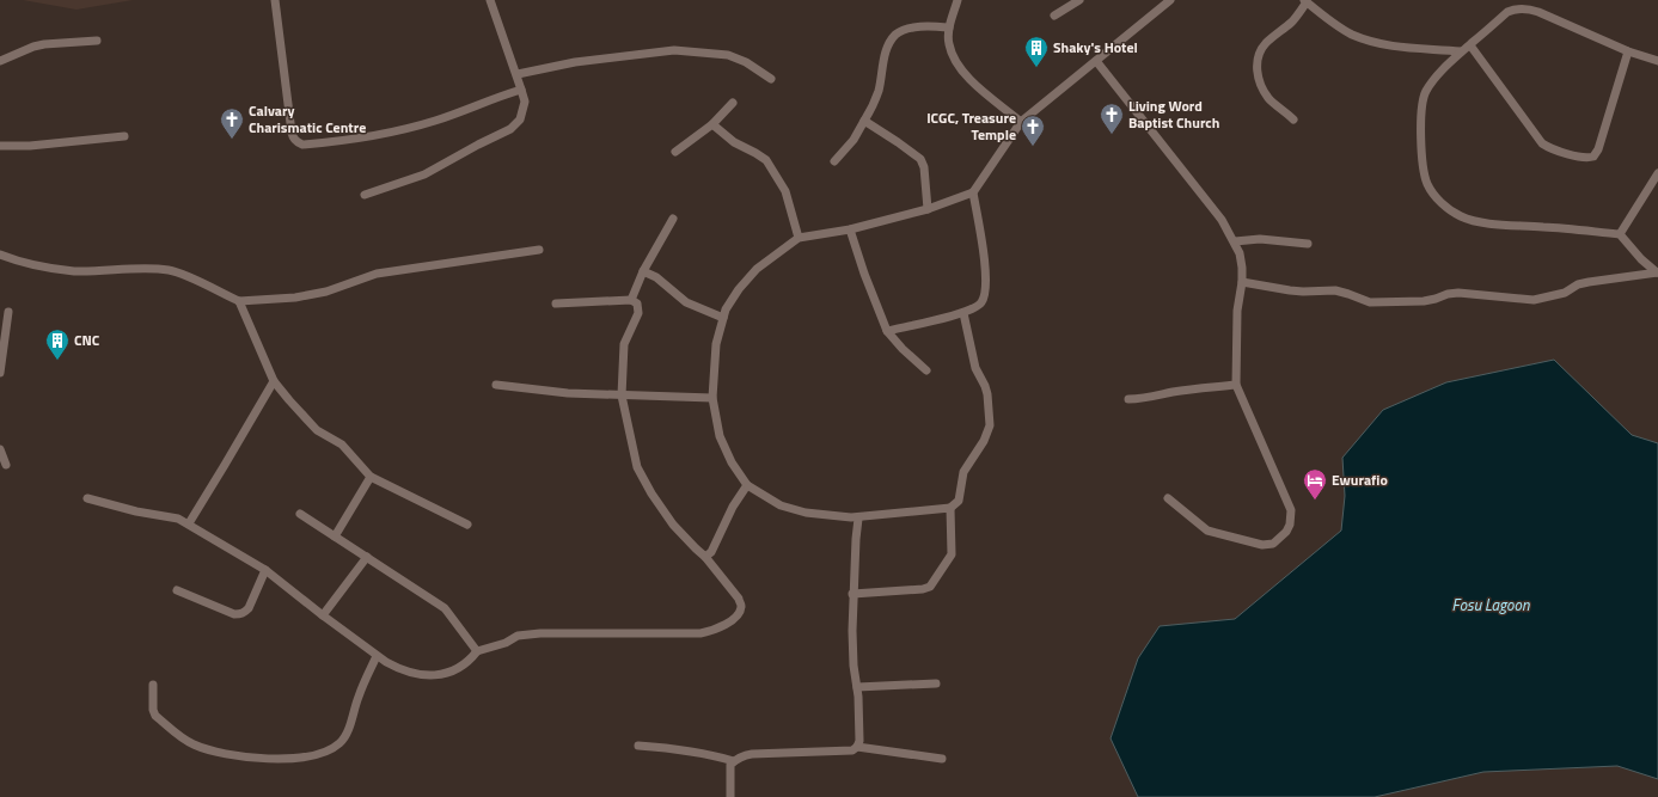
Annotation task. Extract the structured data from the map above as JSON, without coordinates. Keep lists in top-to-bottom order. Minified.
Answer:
{"water":["Fosu Lagoon"],"places":{"building":["Shaky's Hotel","CNC"],"church":["Living Word Baptist Church","Calvary Charismatic Centre","ICGC, Treasure Temple"],"hotel":["Ewurafio"]}}
